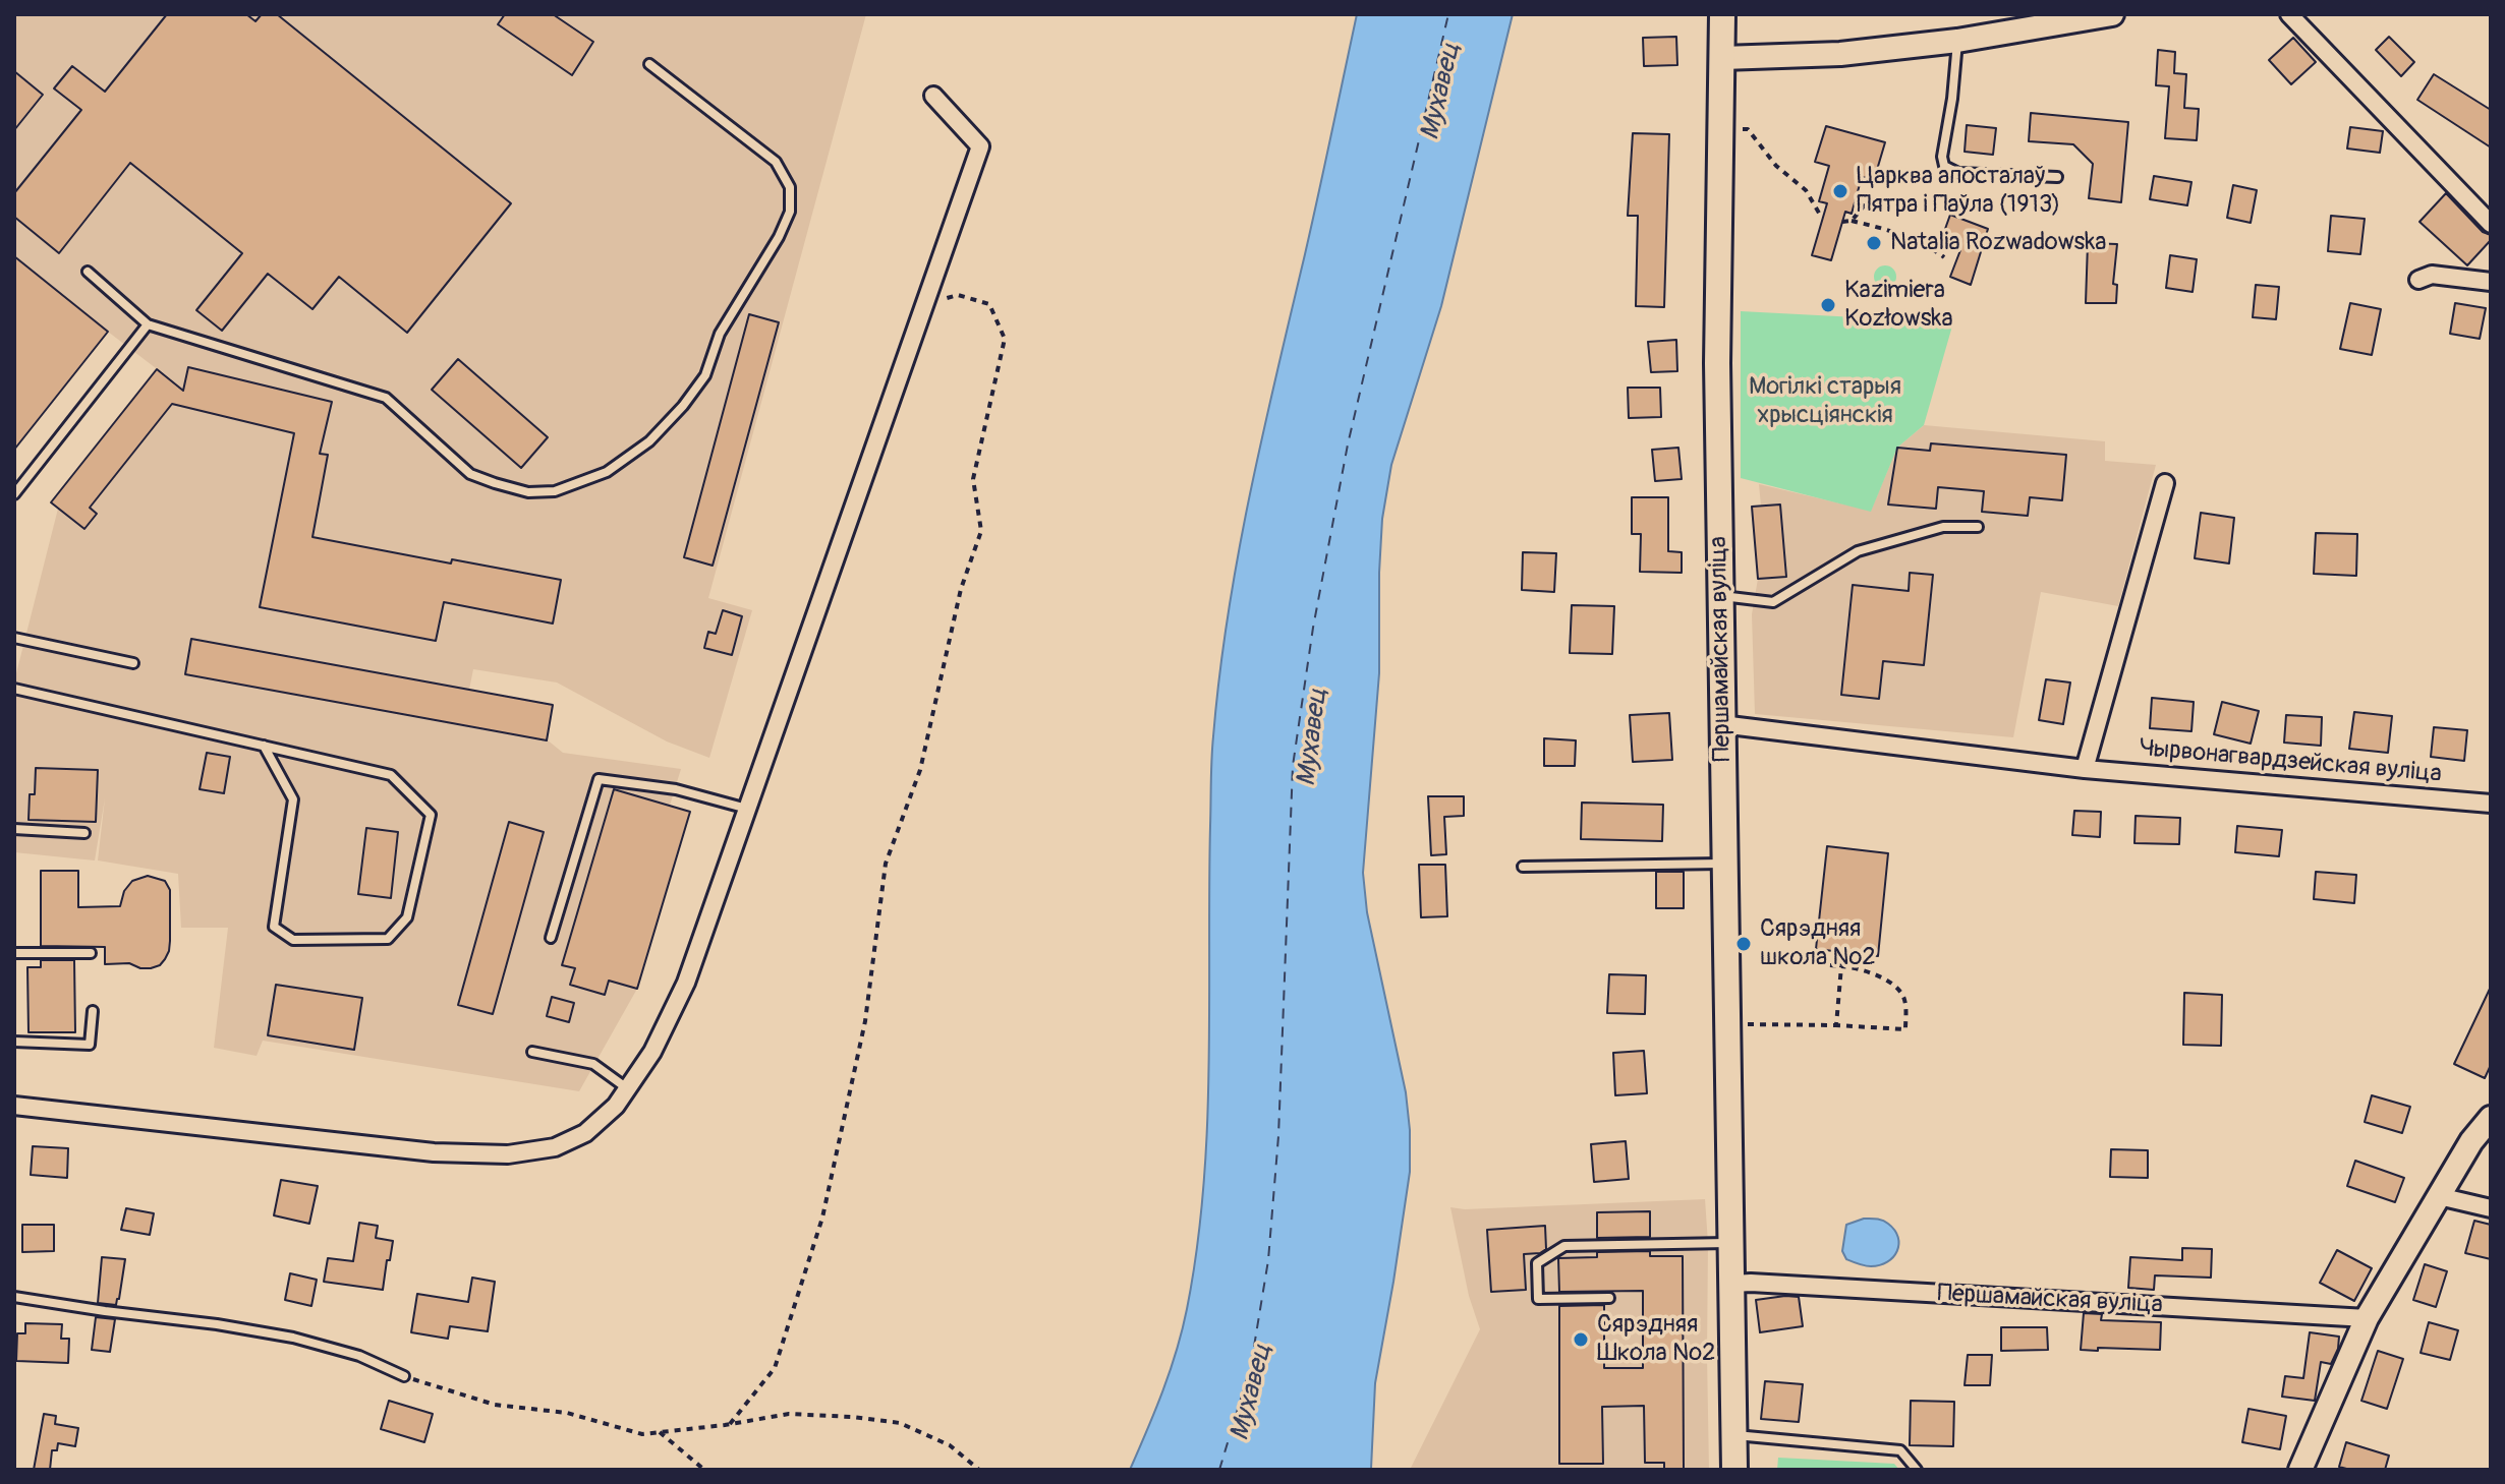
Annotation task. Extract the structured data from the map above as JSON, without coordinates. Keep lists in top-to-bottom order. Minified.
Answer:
{"streets":{"main road":["Першамайская вуліца"],"street":["Чырвонагвардзейская вуліца"]},"crossings":[["Першамайская вуліца","Чырвонагвардзейская вуліца"]],"water":["Мухавец"],"parks":["Могілкі старыя хрысціянскія"],"places":["Царква апосталаў Пятра і Паўла (1913)","Natalia Rozwadowska","Kazimiera Kozłowska","Сярэдняя школа №2","Сярэдняя Школа №2"]}
